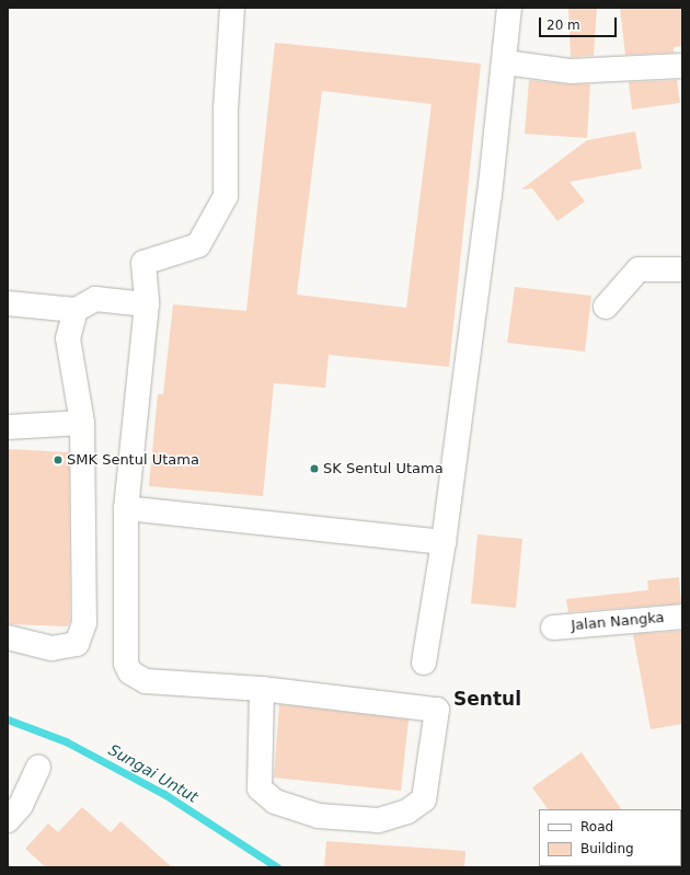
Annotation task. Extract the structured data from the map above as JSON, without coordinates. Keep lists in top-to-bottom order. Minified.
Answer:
{"streets":{"street":["Jalan Nangka"]},"districts":["Sentul"],"water":["Sungai Untut"],"places":["SMK Sentul Utama","SK Sentul Utama"],"legend":["Road","Building"],"scale_bar":"20 m"}
